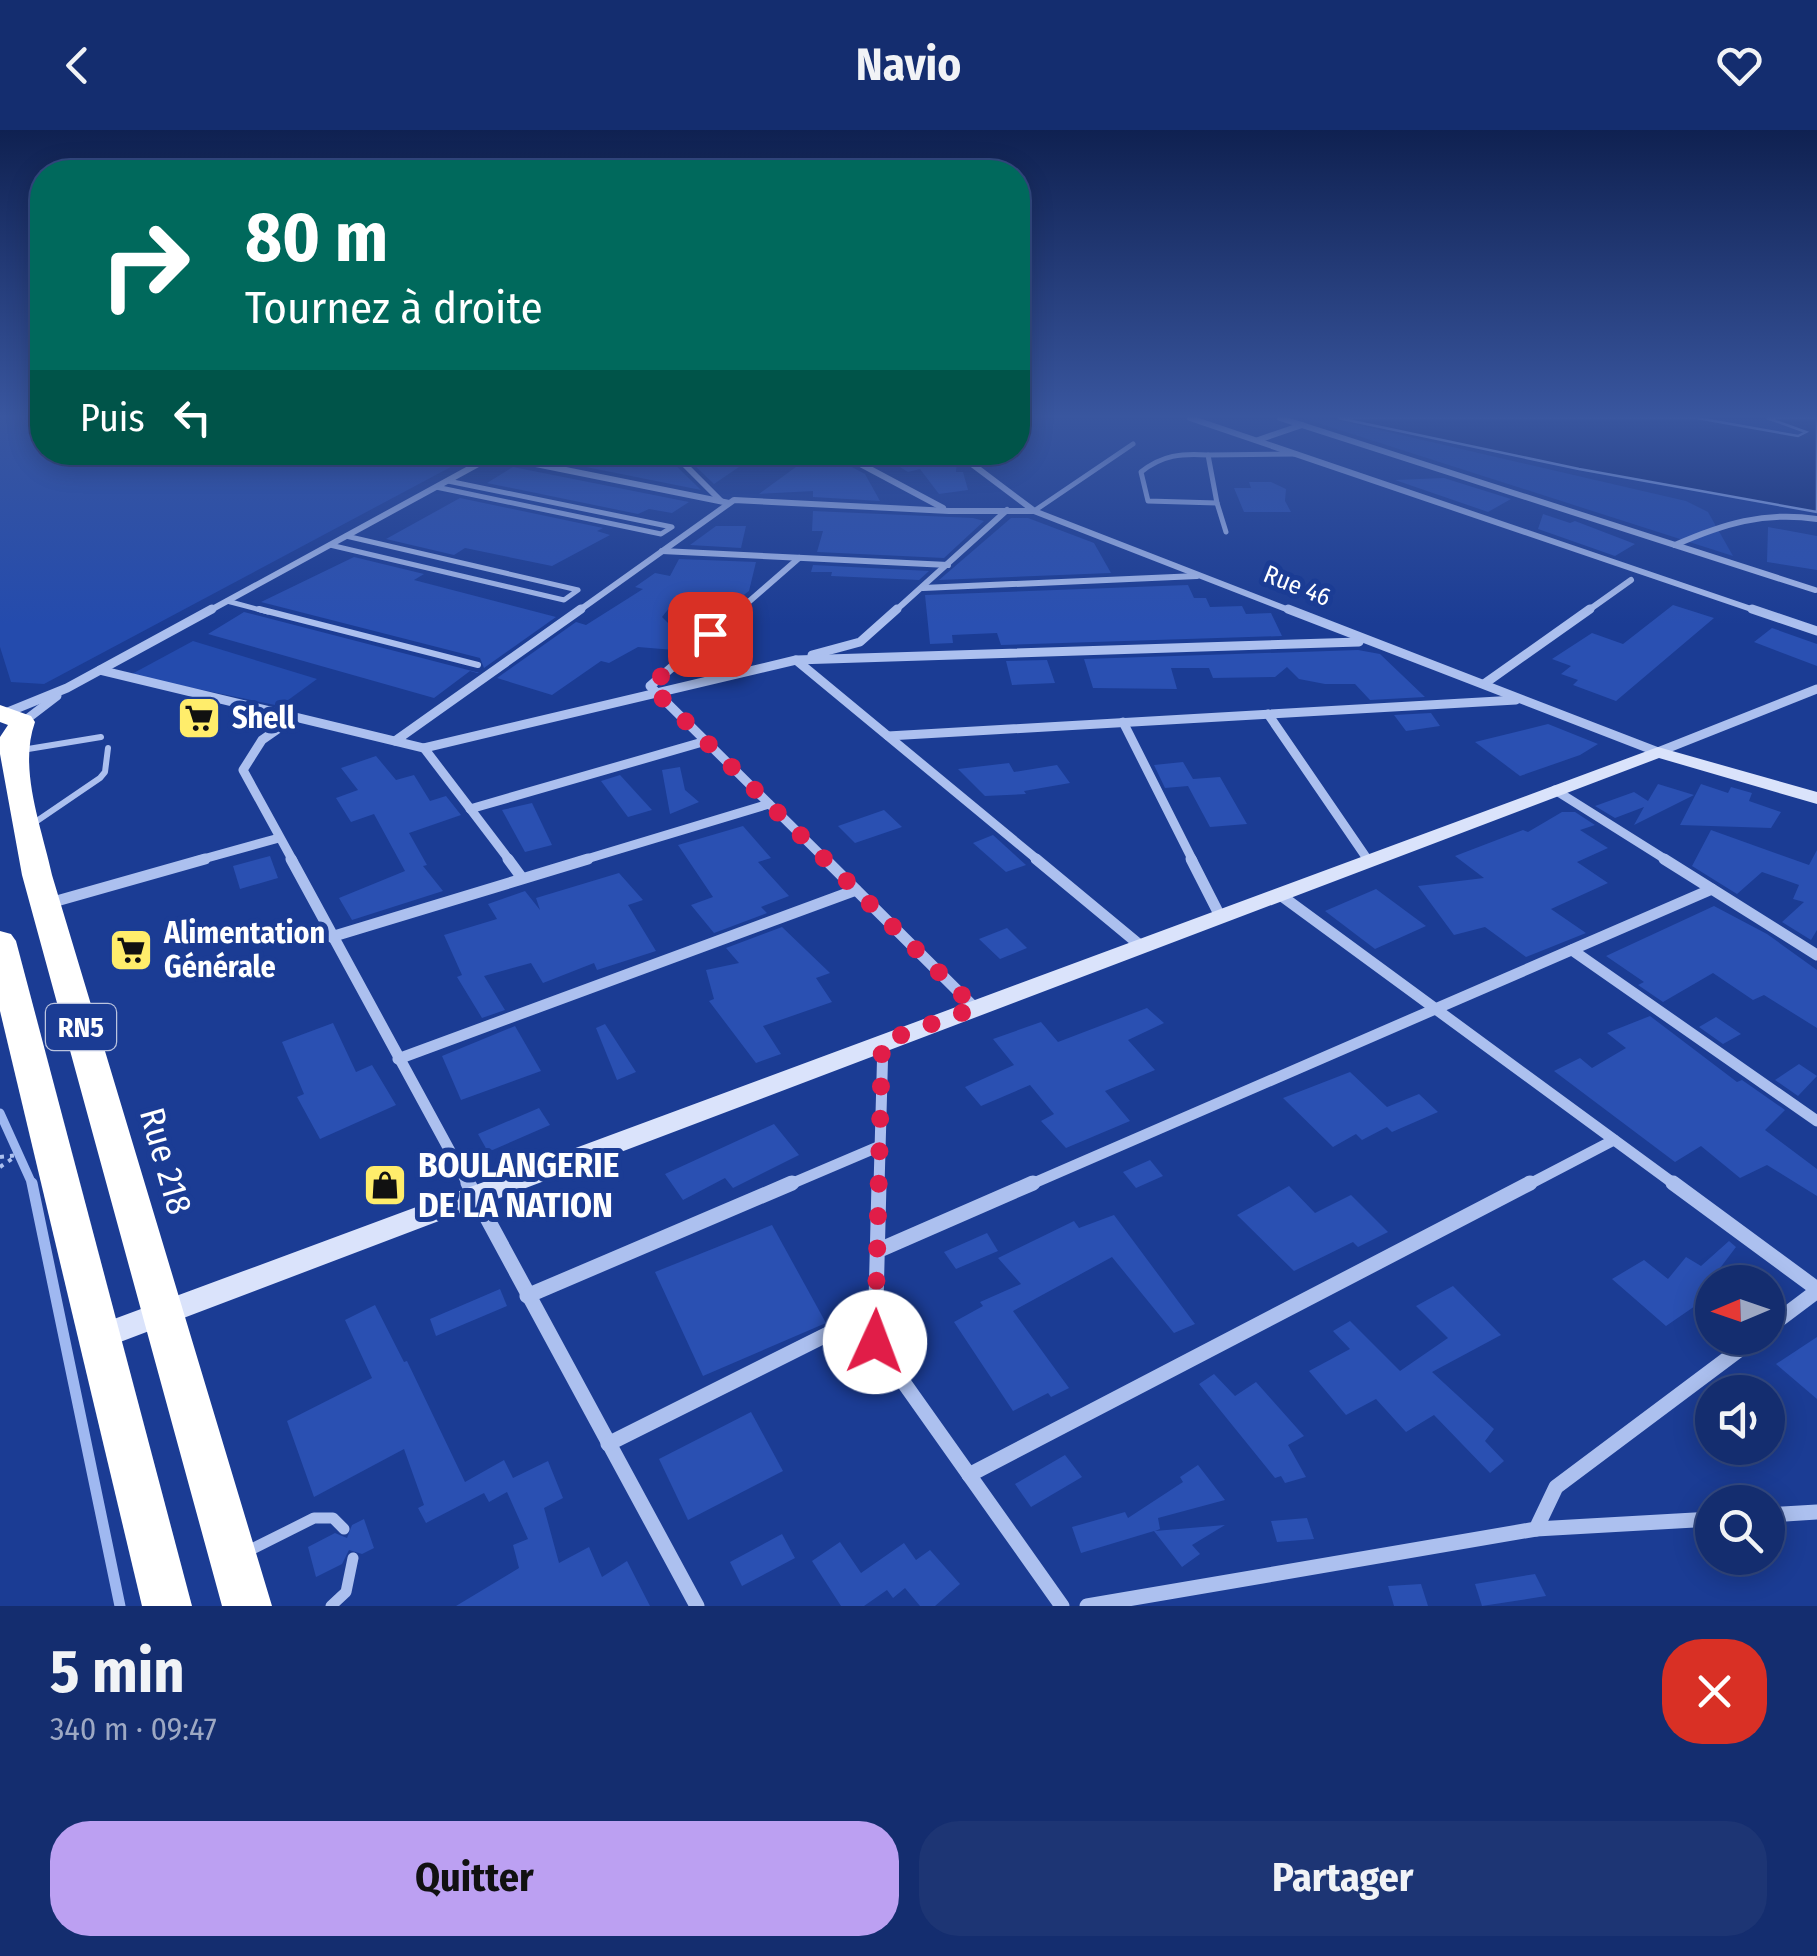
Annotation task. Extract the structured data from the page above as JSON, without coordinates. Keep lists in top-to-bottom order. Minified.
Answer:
{"streets":{"highway":["RN5","Rue 218"],"street":["Rue 46"]},"places":{"supermarket":["Shell","Alimentation Générale"],"shop":["BOULANGERIE DE LA NATION"]},"north":"left","page":{"header":"Navio","turn":["80 m","Tournez à droite"],"then":"Puis","heading":["5 min","340 m · 09:47"],"buttons":["Quitter","Partager"]}}
